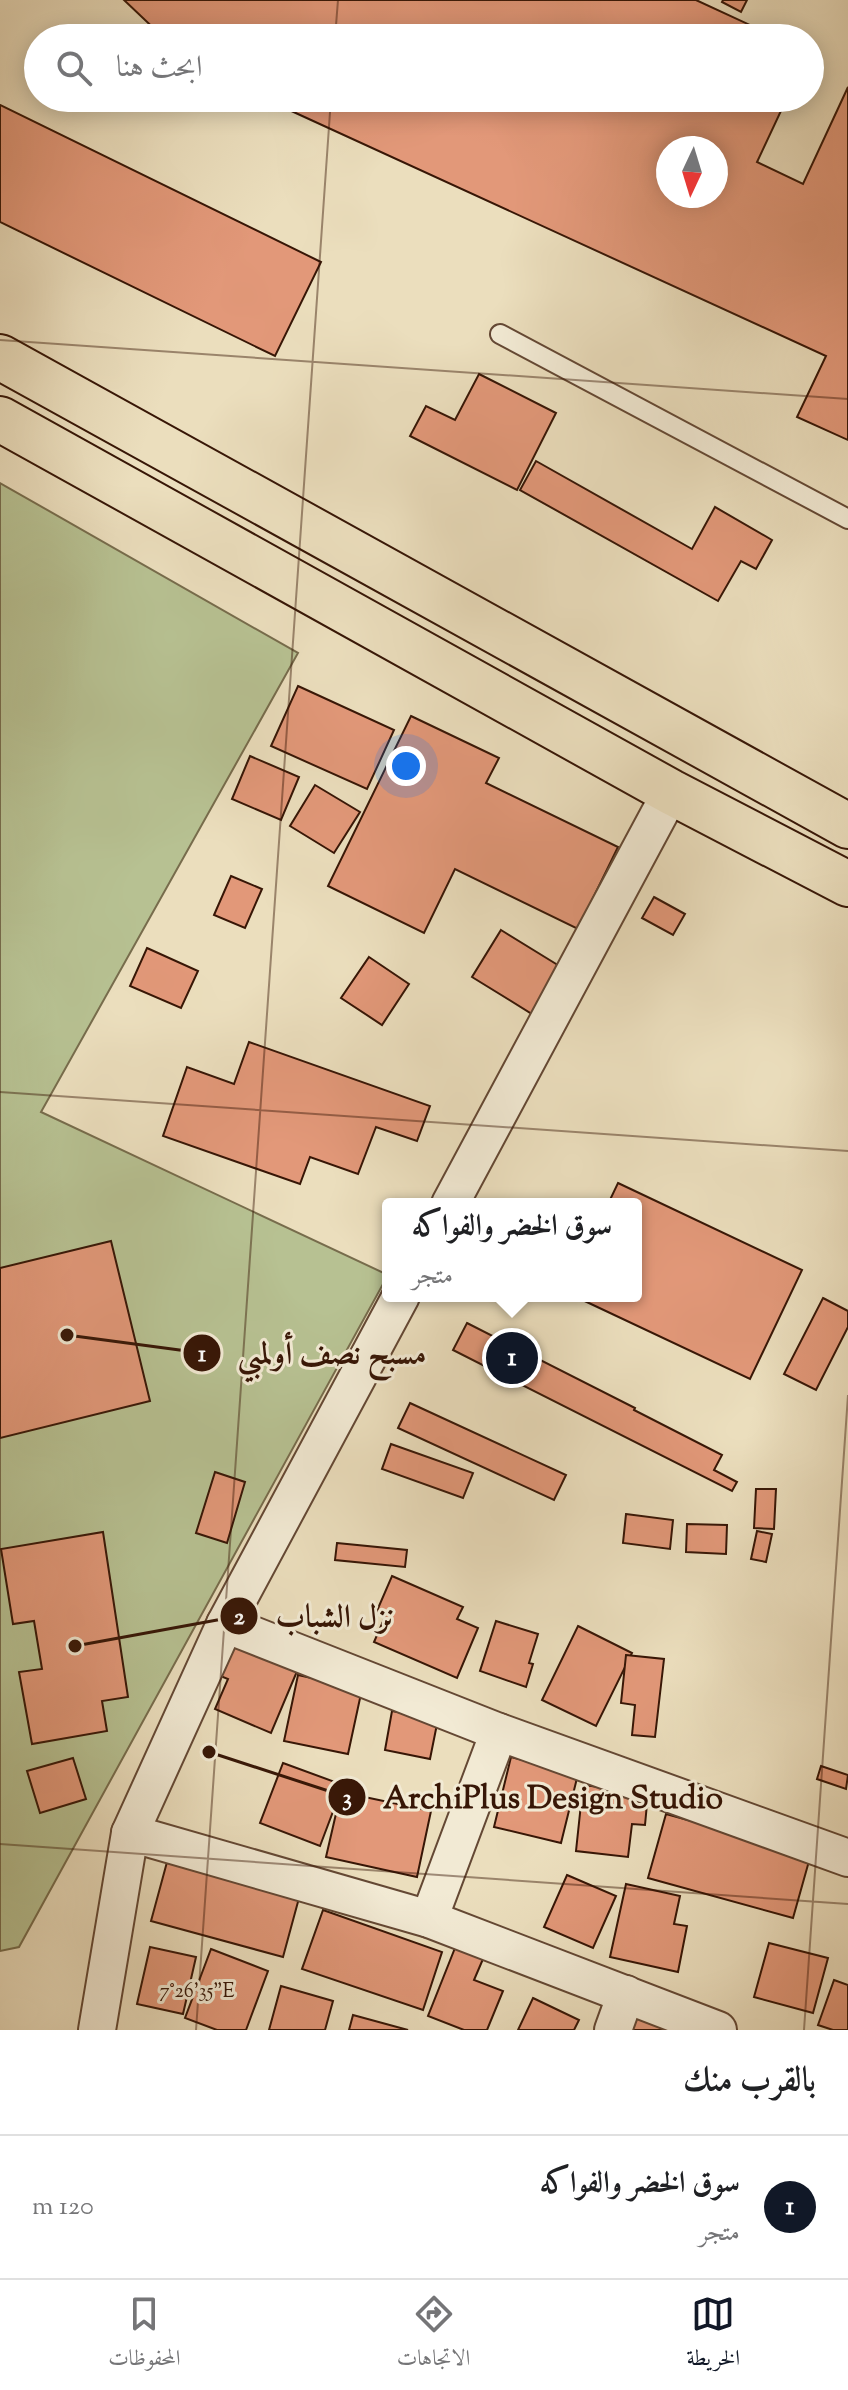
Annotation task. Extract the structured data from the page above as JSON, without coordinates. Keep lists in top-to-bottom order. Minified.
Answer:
{"places":["مسبح نصف أولمبي","نزل الشباب","ArchiPlus Design Studio"],"north":"bottom","page":{"search":"ابحث هنا","popup":["سوق الخضر والفواكه","متجر"],"pins":"1","heading":"بالقرب منك","list":[{"mark":"1","name":"سوق الخضر والفواكه","note":"متجر","value":"120 m"}],"nav":["الخريطة","الاتجاهات","المحفوظات"]},"coordinates":["7°26'35\"E"]}
